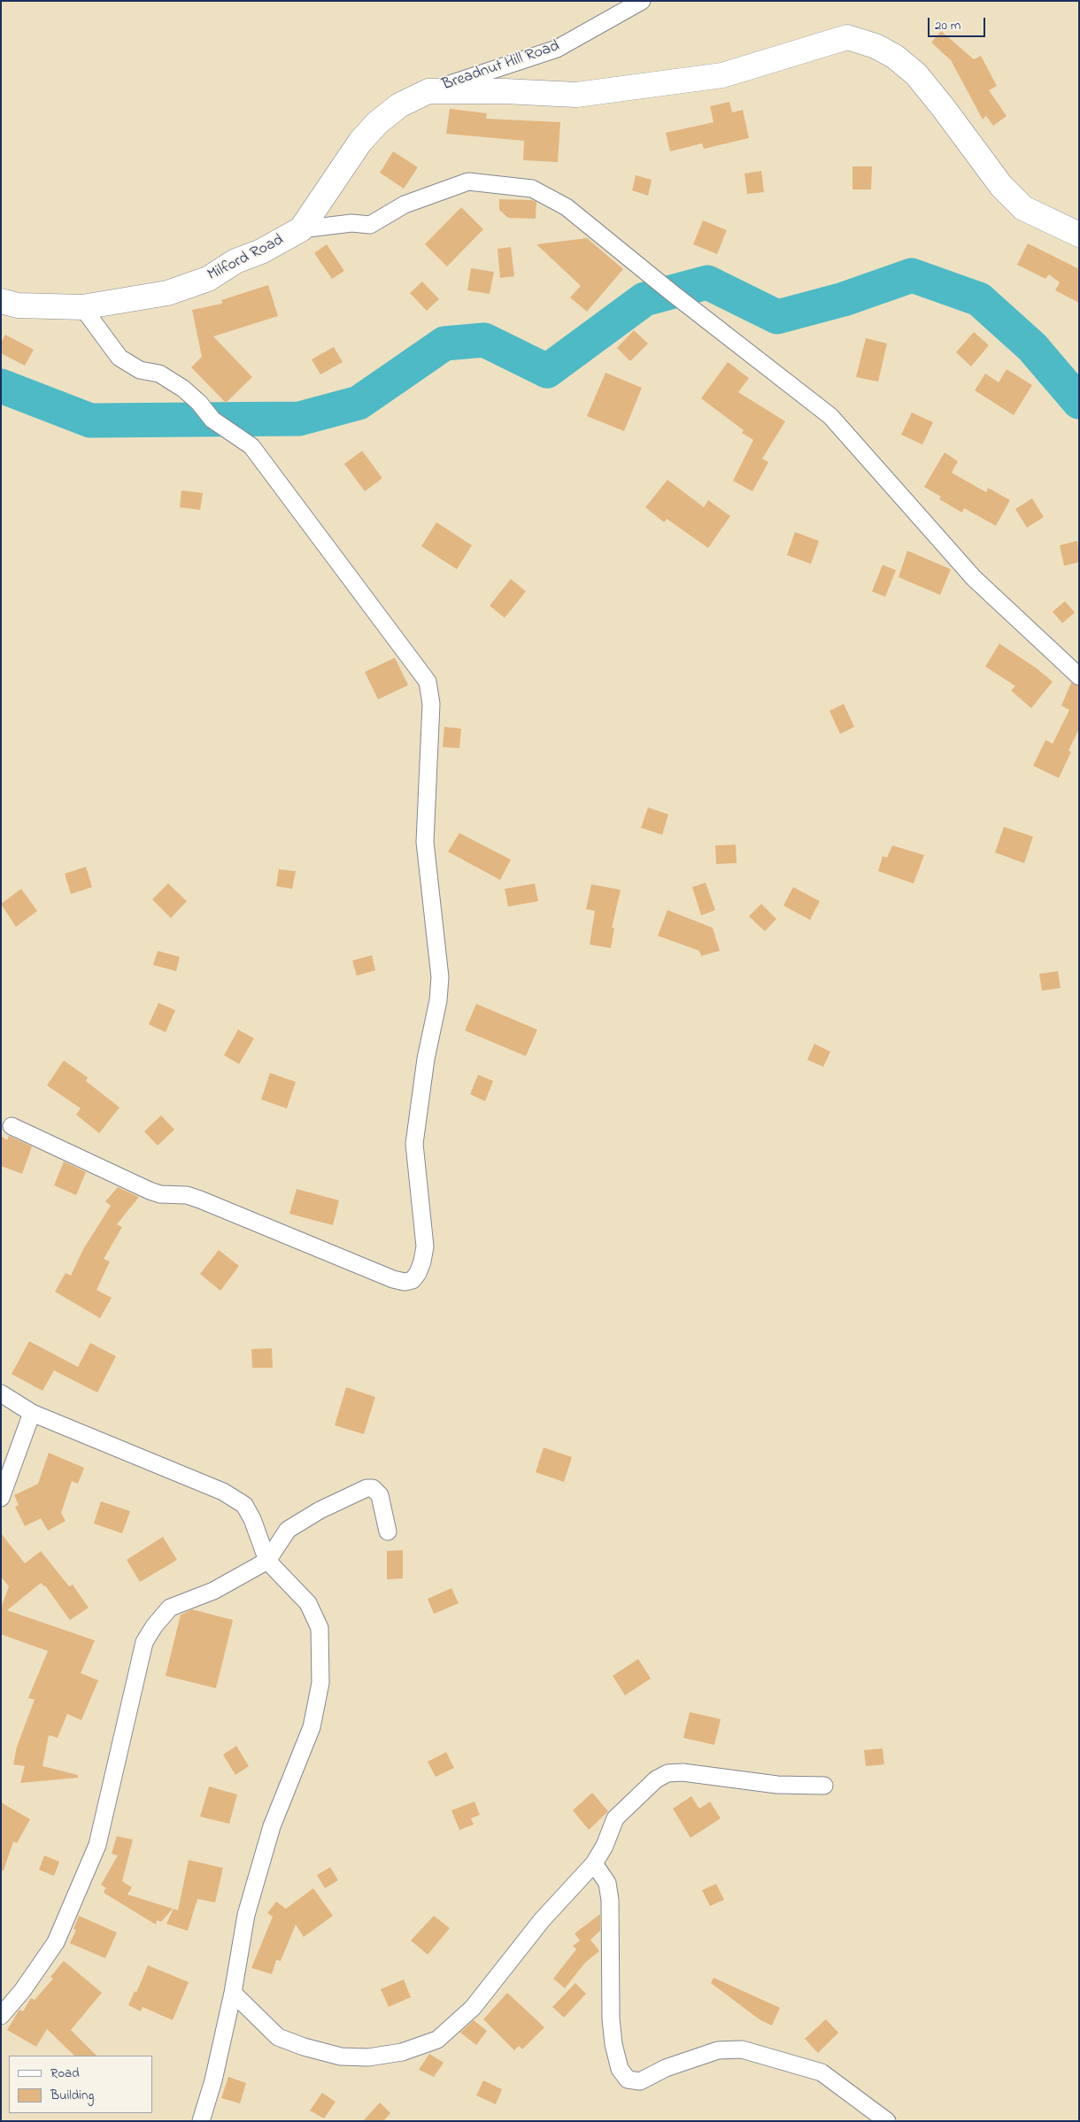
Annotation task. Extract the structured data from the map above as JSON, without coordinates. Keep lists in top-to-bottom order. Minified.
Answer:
{"streets":{"main road":["Milford Road"],"street":["Breadnut Hill Road"]},"crossings":[["Breadnut Hill Road","Milford Road"]],"legend":["Road","Building"],"scale_bar":"20 m"}
